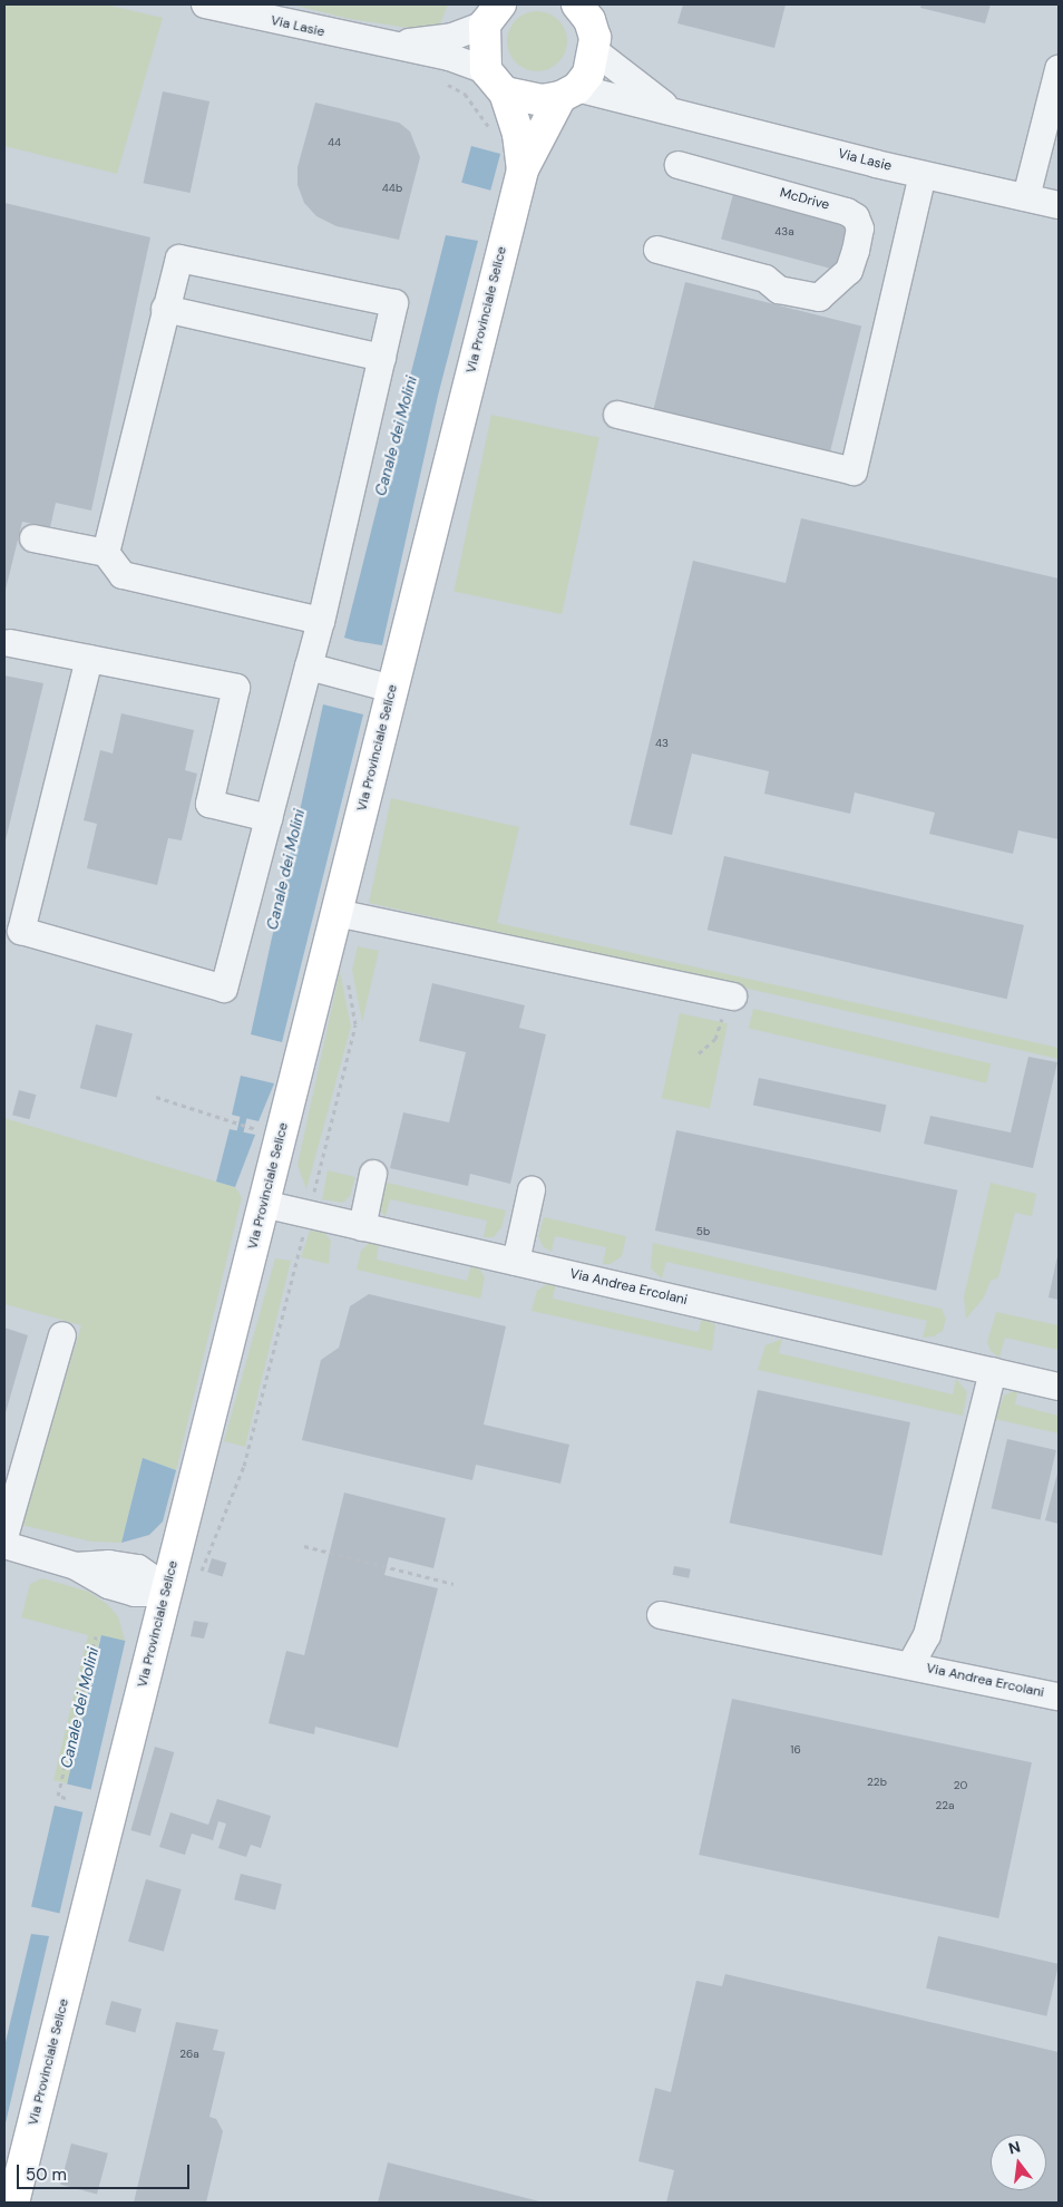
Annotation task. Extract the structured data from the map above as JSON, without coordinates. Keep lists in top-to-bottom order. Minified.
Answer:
{"streets":{"main road":["Via Provinciale Selice"],"street":["Via Lasie","McDrive","Via Andrea Ercolani"]},"crossings":[["Via Lasie","Via Provinciale Selice"],["Via Provinciale Selice","Via Andrea Ercolani"]],"water":["Canale dei Molini"],"house_numbers":["44","44b","43a","43","5b","16","22b","20","22a","26a"],"scale_bar":"50 m","north":"top"}
